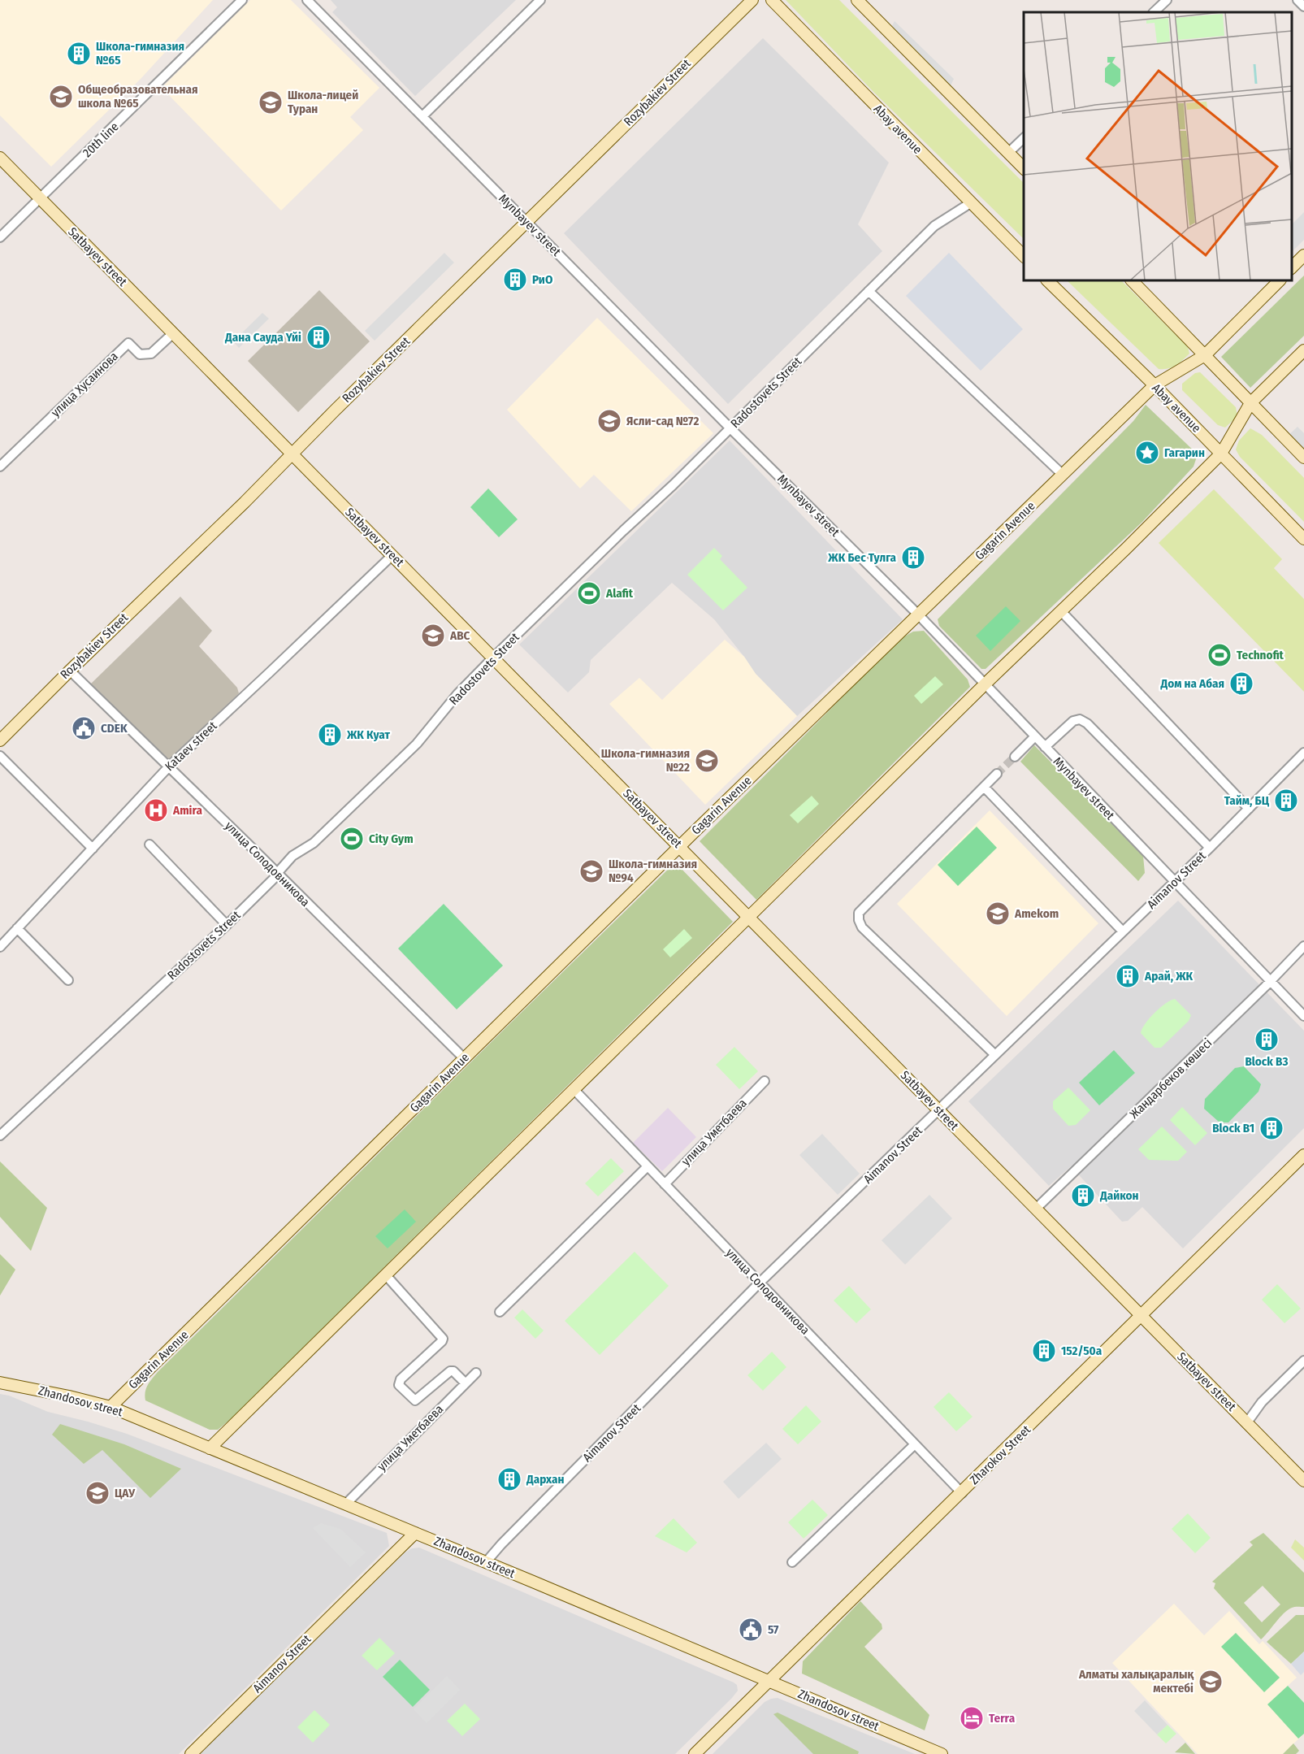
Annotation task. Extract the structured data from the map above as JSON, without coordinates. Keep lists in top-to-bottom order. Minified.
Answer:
{"streets":{"main road":["Rozybakiev Street","Abay avenue","Satbayev street","Gagarin Avenue","Aimanov Street","Zhandosov street","Zharokov Street"],"street":["20th line","Mynbayev street","улица Хусаинова","Radostovets Street","Kataev street","улица Солодовникова","Жандарбеков көшесі","улица Уметбаева"]},"crossings":[["Rozybakiev Street","Mynbayev street"],["Rozybakiev Street","Satbayev street"],["Rozybakiev Street","улица Солодовникова"],["Abay avenue","Radostovets Street"],["Abay avenue","Gagarin Avenue"],["20th line","Satbayev street"],["Mynbayev street","Radostovets Street"],["Mynbayev street","Gagarin Avenue"],["Mynbayev street","Aimanov Street"],["Mynbayev street","Жандарбеков көшесі"],["Satbayev street","улица Хусаинова"],["Satbayev street","Radostovets Street"],["Satbayev street","Gagarin Avenue"],["Satbayev street","Kataev street"],["Satbayev street","Aimanov Street"],["Satbayev street","Жандарбеков көшесі"],["Satbayev street","Zharokov Street"],["Radostovets Street","улица Солодовникова"],["Gagarin Avenue","улица Солодовникова"],["Gagarin Avenue","Zhandosov street"],["Kataev street","улица Солодовникова"],["улица Солодовникова","Aimanov Street"],["улица Солодовникова","улица Уметбаева"],["улица Солодовникова","Zharokov Street"],["Aimanov Street","Zhandosov street"],["улица Уметбаева","Zhandosov street"],["Zhandosov street","Zharokov Street"]],"places":{"building":["Школа-гимназия №65","РиО","Дана Сауда Үйі","ЖК Бес Тулга","Дом на Абая","ЖК Куат","Тайм, БЦ","Арай, ЖК","Block B3","Block B1","Дайкон","152/50a","Дархан"],"school or university":["Общеобразовательная школа №65","Школа-лицей Туран","Ясли-сад №72","ABC","Школа-гимназия №22","Школа-гимназия №94","Amekom","ЦАУ","Алматы халықаралық мектебі"],"place":["Гагарин"],"sports":["Alafit","Technofit","City Gym"],"public building":["CDEK","57"],"hospital":["Amira"],"hotel":["Terra"]}}
